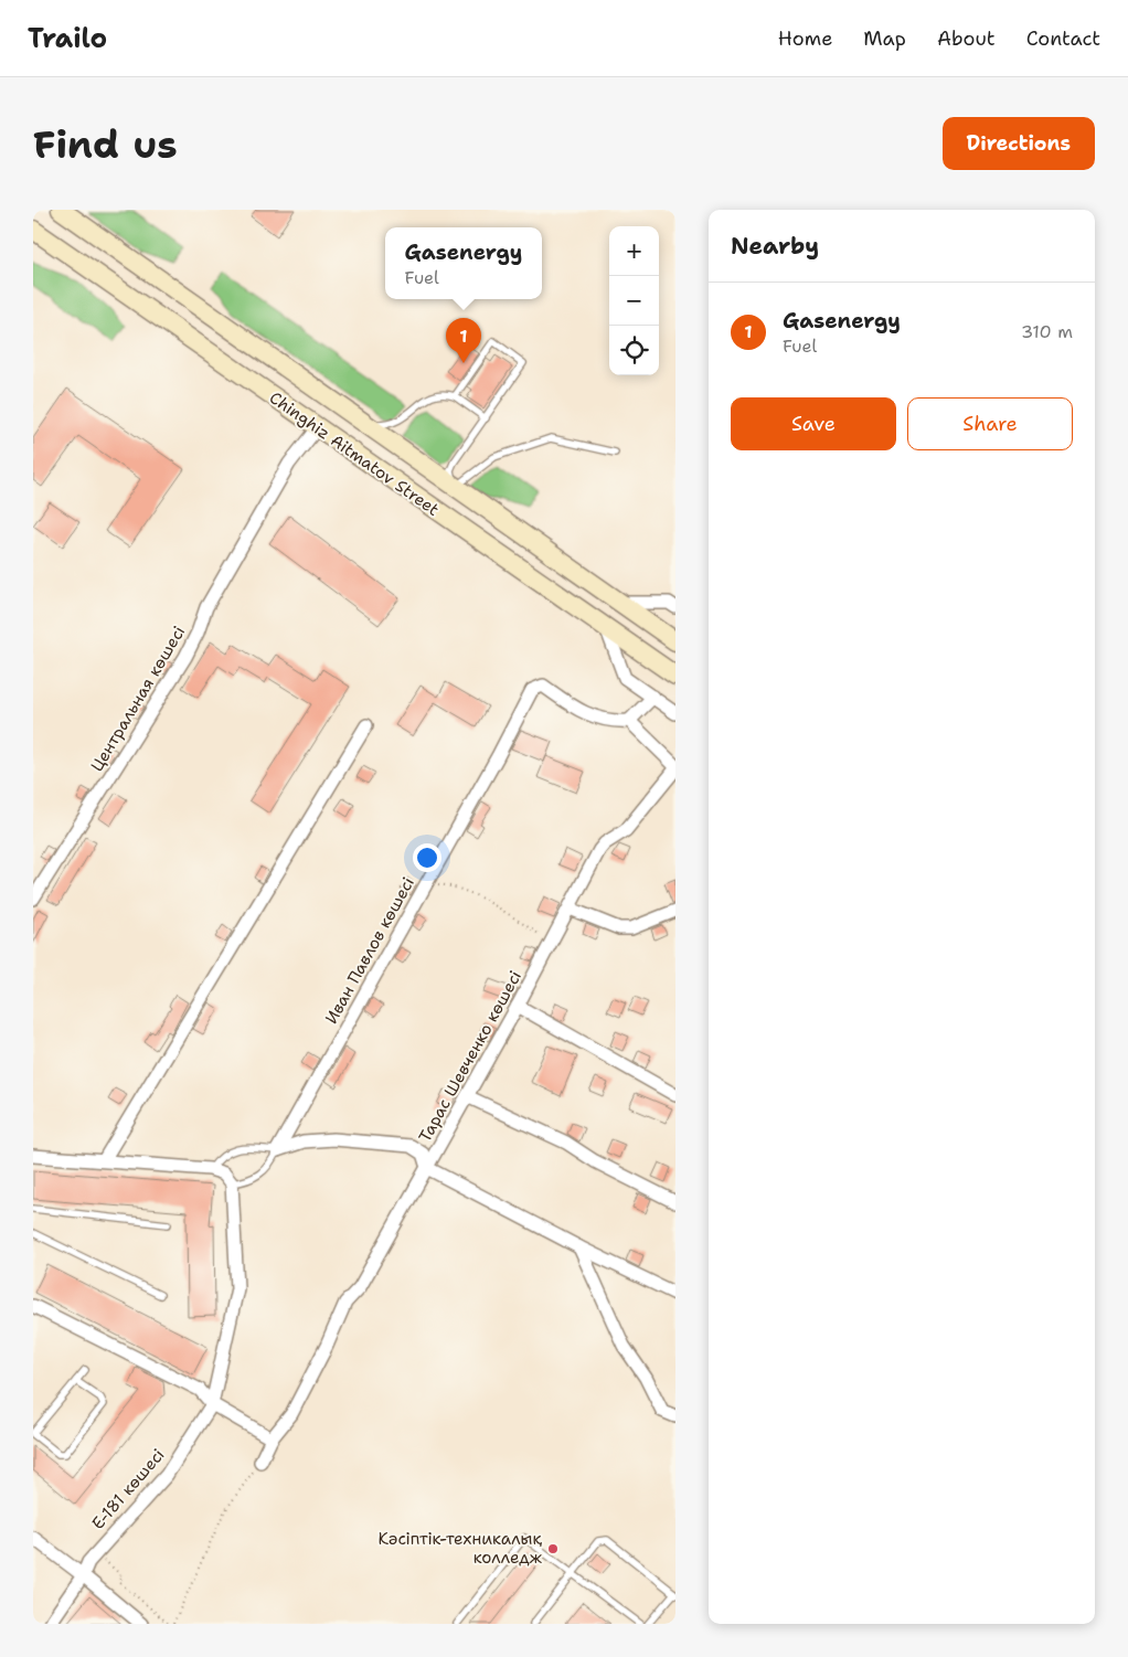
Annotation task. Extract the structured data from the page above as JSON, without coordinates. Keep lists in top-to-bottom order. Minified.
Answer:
{"streets":{"main road":["Chinghiz Aitmatov Street"],"street":["Центральная көшесі","Иван Павлов көшесі","Тарас Шевченко көшесі","Е-181 көшесі"]},"crossings":[["Chinghiz Aitmatov Street","Центральная көшесі"],["Иван Павлов көшесі","Тарас Шевченко көшесі"]],"places":["Кәсіптік-техникалық колледж"],"page":{"header":"Trailo","nav":["Home","Map","About","Contact"],"buttons":["Directions",["Save","Share"]],"title":"Find us","heading":"Nearby","map_buttons":["+","−"],"popup":["Gasenergy","Fuel"],"list":[{"mark":"1","name":"Gasenergy","note":"Fuel","value":"310 m"}],"pins":"1"}}
